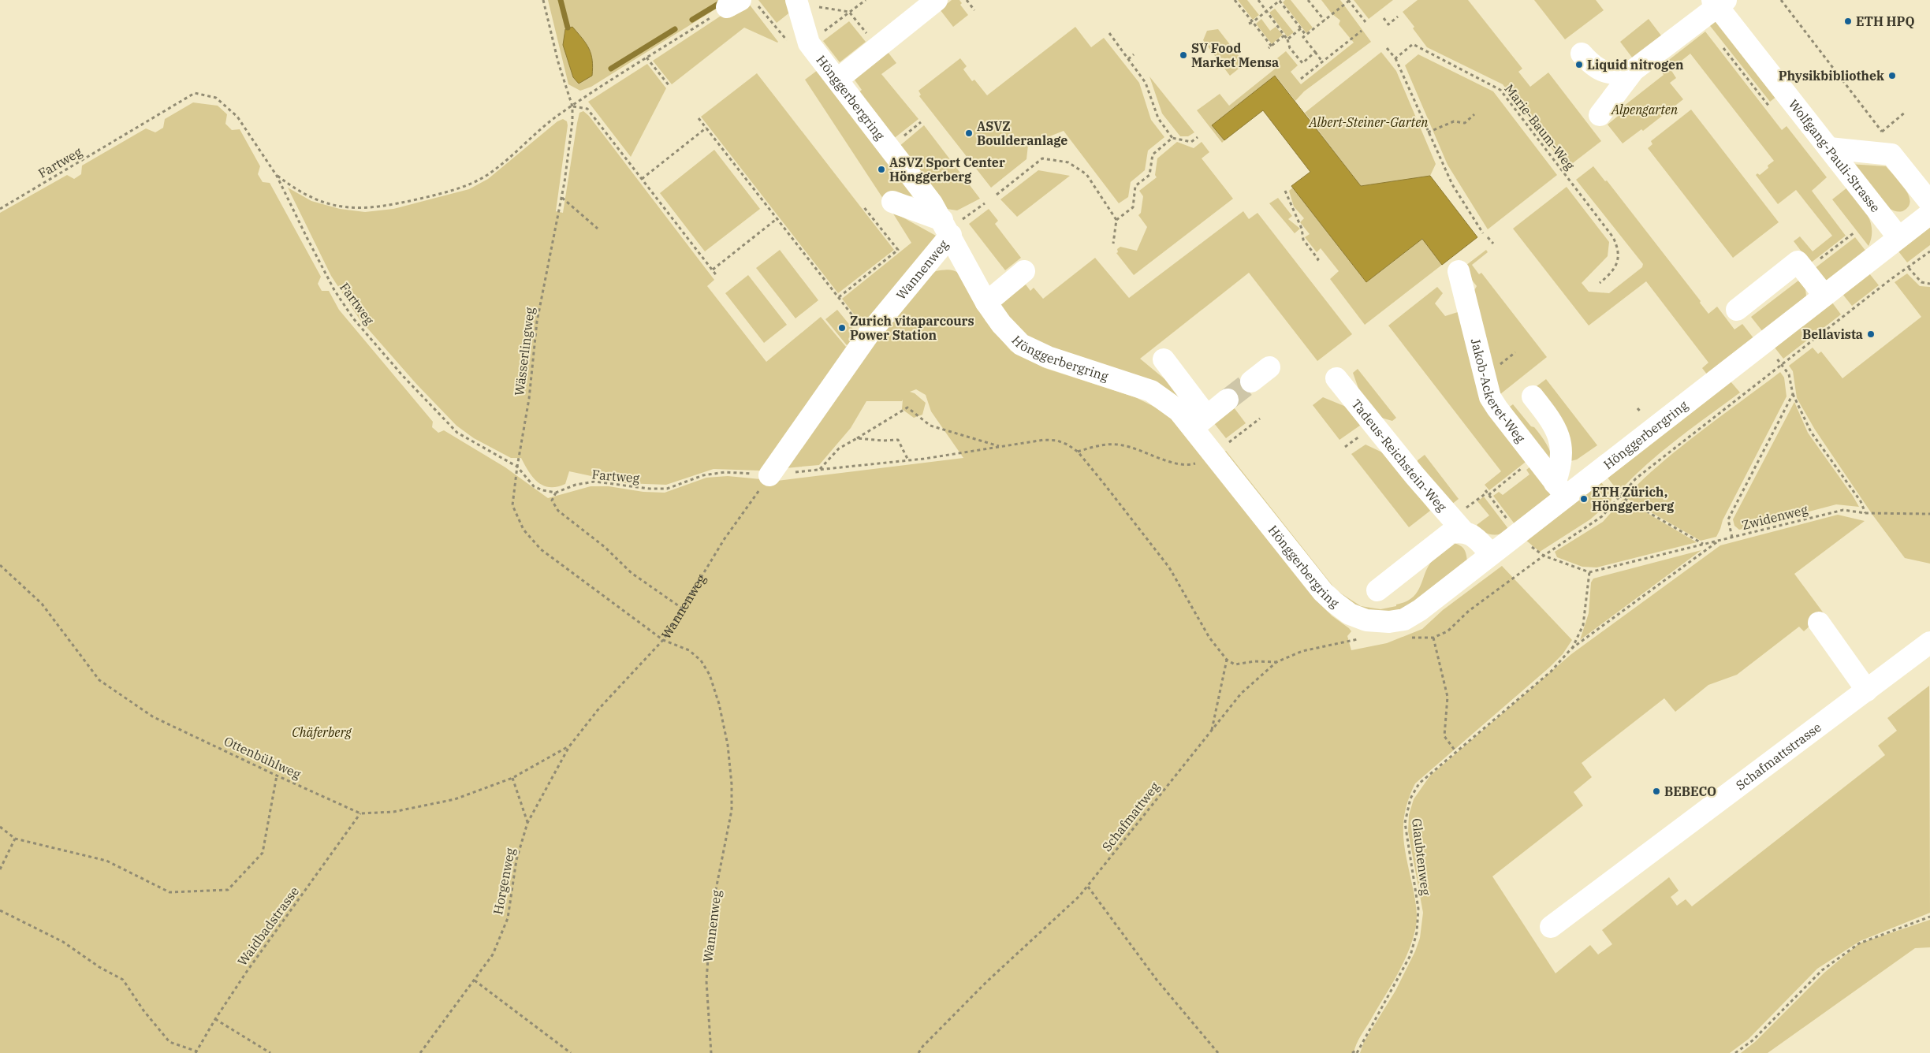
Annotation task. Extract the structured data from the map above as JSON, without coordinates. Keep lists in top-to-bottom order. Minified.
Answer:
{"streets":{"street":["Hönggerbergring","Wolfgang-Pauli-Strasse","Wannenweg","Jakob-Ackeret-Weg","Tadeus-Reichstein-Weg","Schafmattstrasse"],"path":["Marie-Baum-Weg","Fartweg","Wässerlingweg","Zwidenweg","Ottenbühlweg","Schafmattweg","Glaubtenweg","Horgenweg","Waidbadstrasse"]},"crossings":[["Hönggerbergring","Wolfgang-Pauli-Strasse"],["Hönggerbergring","Wannenweg"],["Hönggerbergring","Jakob-Ackeret-Weg"],["Hönggerbergring","Tadeus-Reichstein-Weg"],["Hönggerbergring","Schafmattweg"],["Fartweg","Wannenweg"],["Fartweg","Wässerlingweg"],["Wannenweg","Wässerlingweg"],["Wannenweg","Horgenweg"],["Wässerlingweg","Horgenweg"],["Ottenbühlweg","Horgenweg"],["Ottenbühlweg","Waidbadstrasse"]],"parks":["Alpengarten","Albert-Steiner-Garten","Chäferberg"],"places":["ETH HPQ","SV Food Market Mensa","Liquid nitrogen","Physikbibliothek","ASVZ Boulderanlage","ASVZ Sport Center Hönggerberg","Zurich vitaparcours Power Station","Bellavista","ETH Zürich, Hönggerberg","BEBECO"]}
